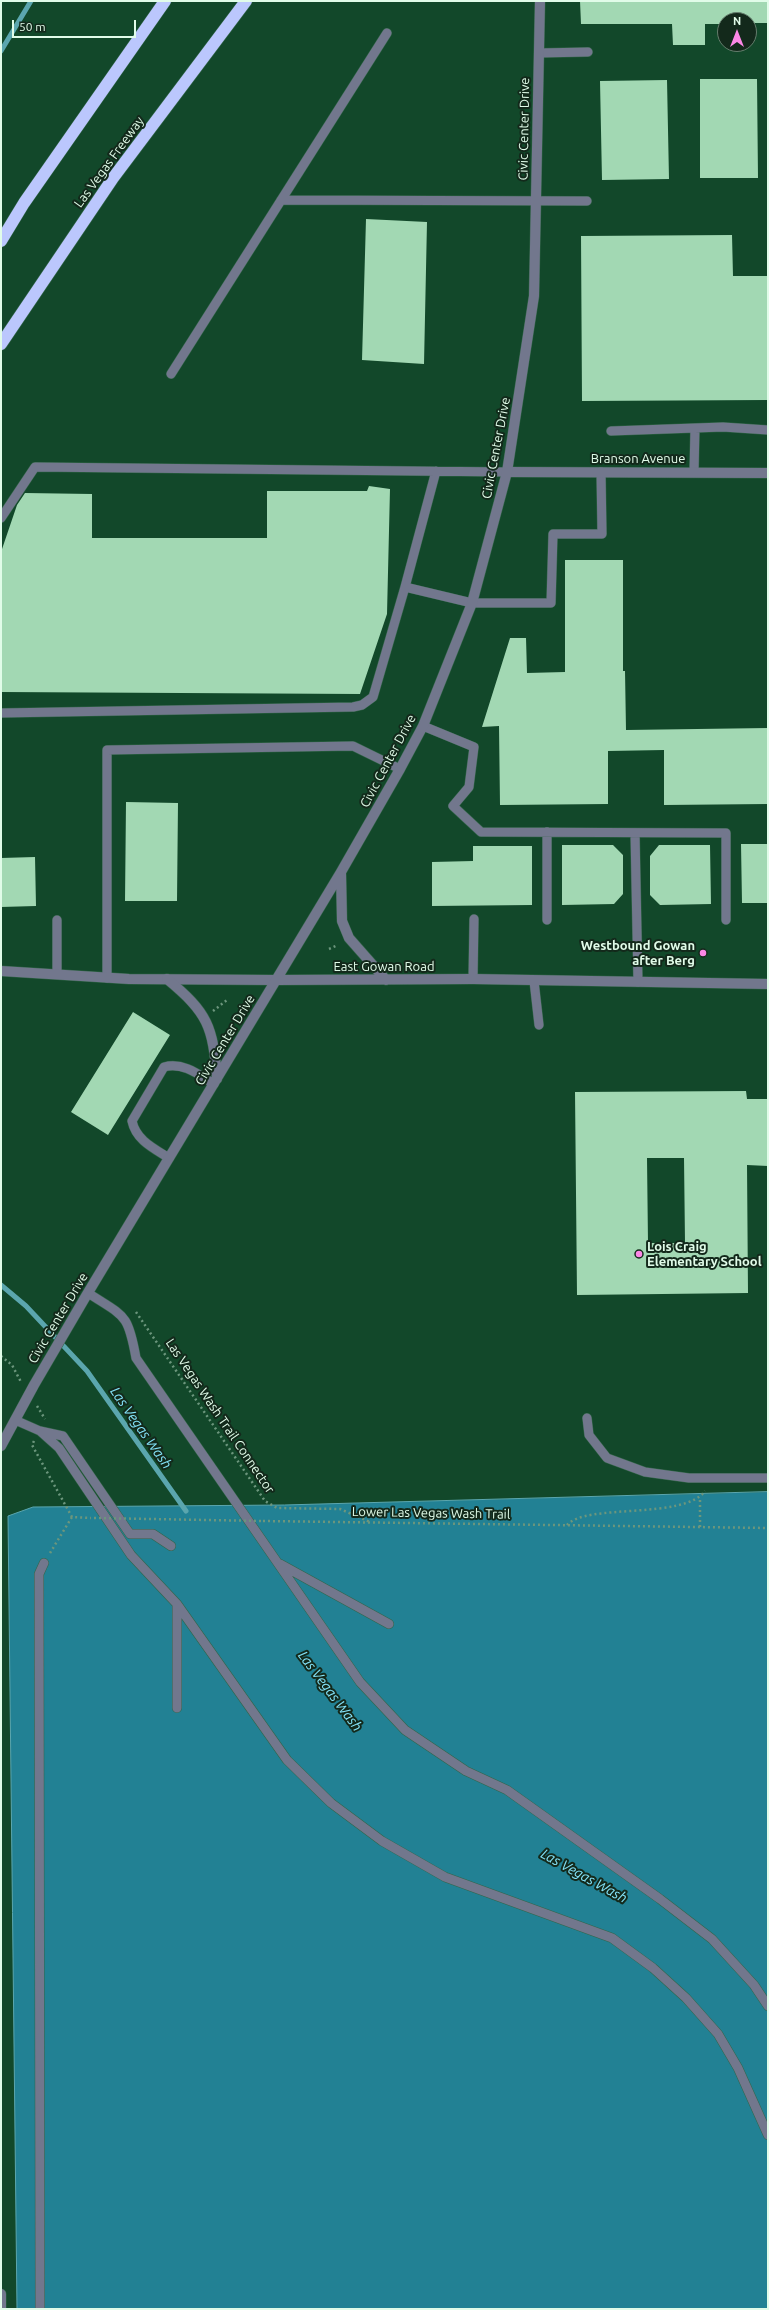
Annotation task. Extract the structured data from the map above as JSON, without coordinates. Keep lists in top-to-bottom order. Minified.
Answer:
{"streets":{"highway":["Las Vegas Freeway"],"street":["Civic Center Drive","Branson Avenue","East Gowan Road"],"path":["Las Vegas Wash Trail Connector","Lower Las Vegas Wash Trail"]},"crossings":[["Civic Center Drive","Branson Avenue"],["Civic Center Drive","East Gowan Road"],["Las Vegas Wash Trail Connector","Lower Las Vegas Wash Trail"]],"water":["Las Vegas Wash"],"places":["Westbound Gowan after Berg","Lois Craig Elementary School"],"scale_bar":"50 m","north":"top"}
